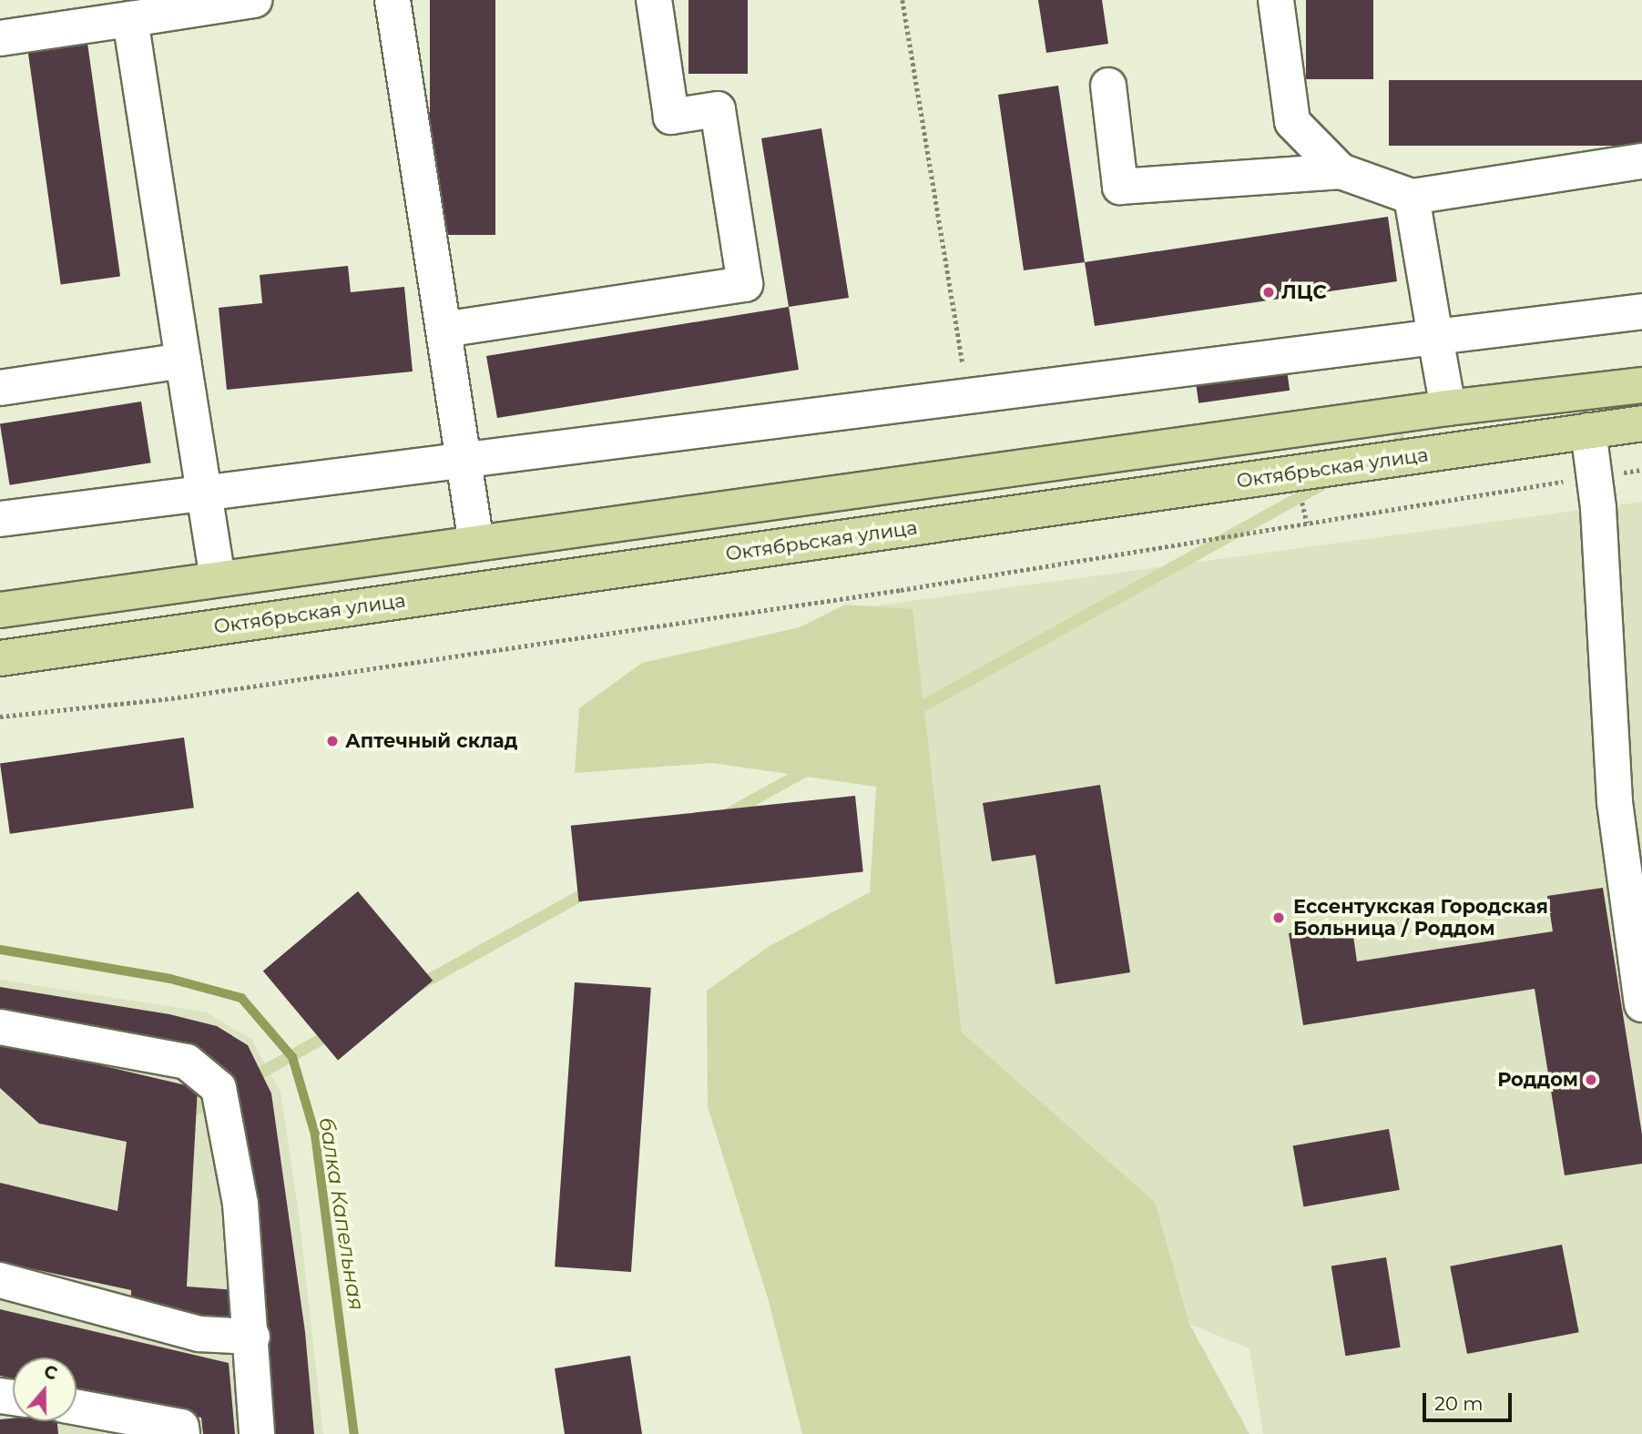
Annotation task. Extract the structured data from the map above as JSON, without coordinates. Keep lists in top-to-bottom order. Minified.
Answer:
{"streets":{"main road":["Октябрьская улица"]},"water":["балка Капельная"],"places":["ЛЦС","Аптечный склад","Ессентукская Городская Больница / Роддом","Роддом"],"scale_bar":"20 m","north":"top"}
